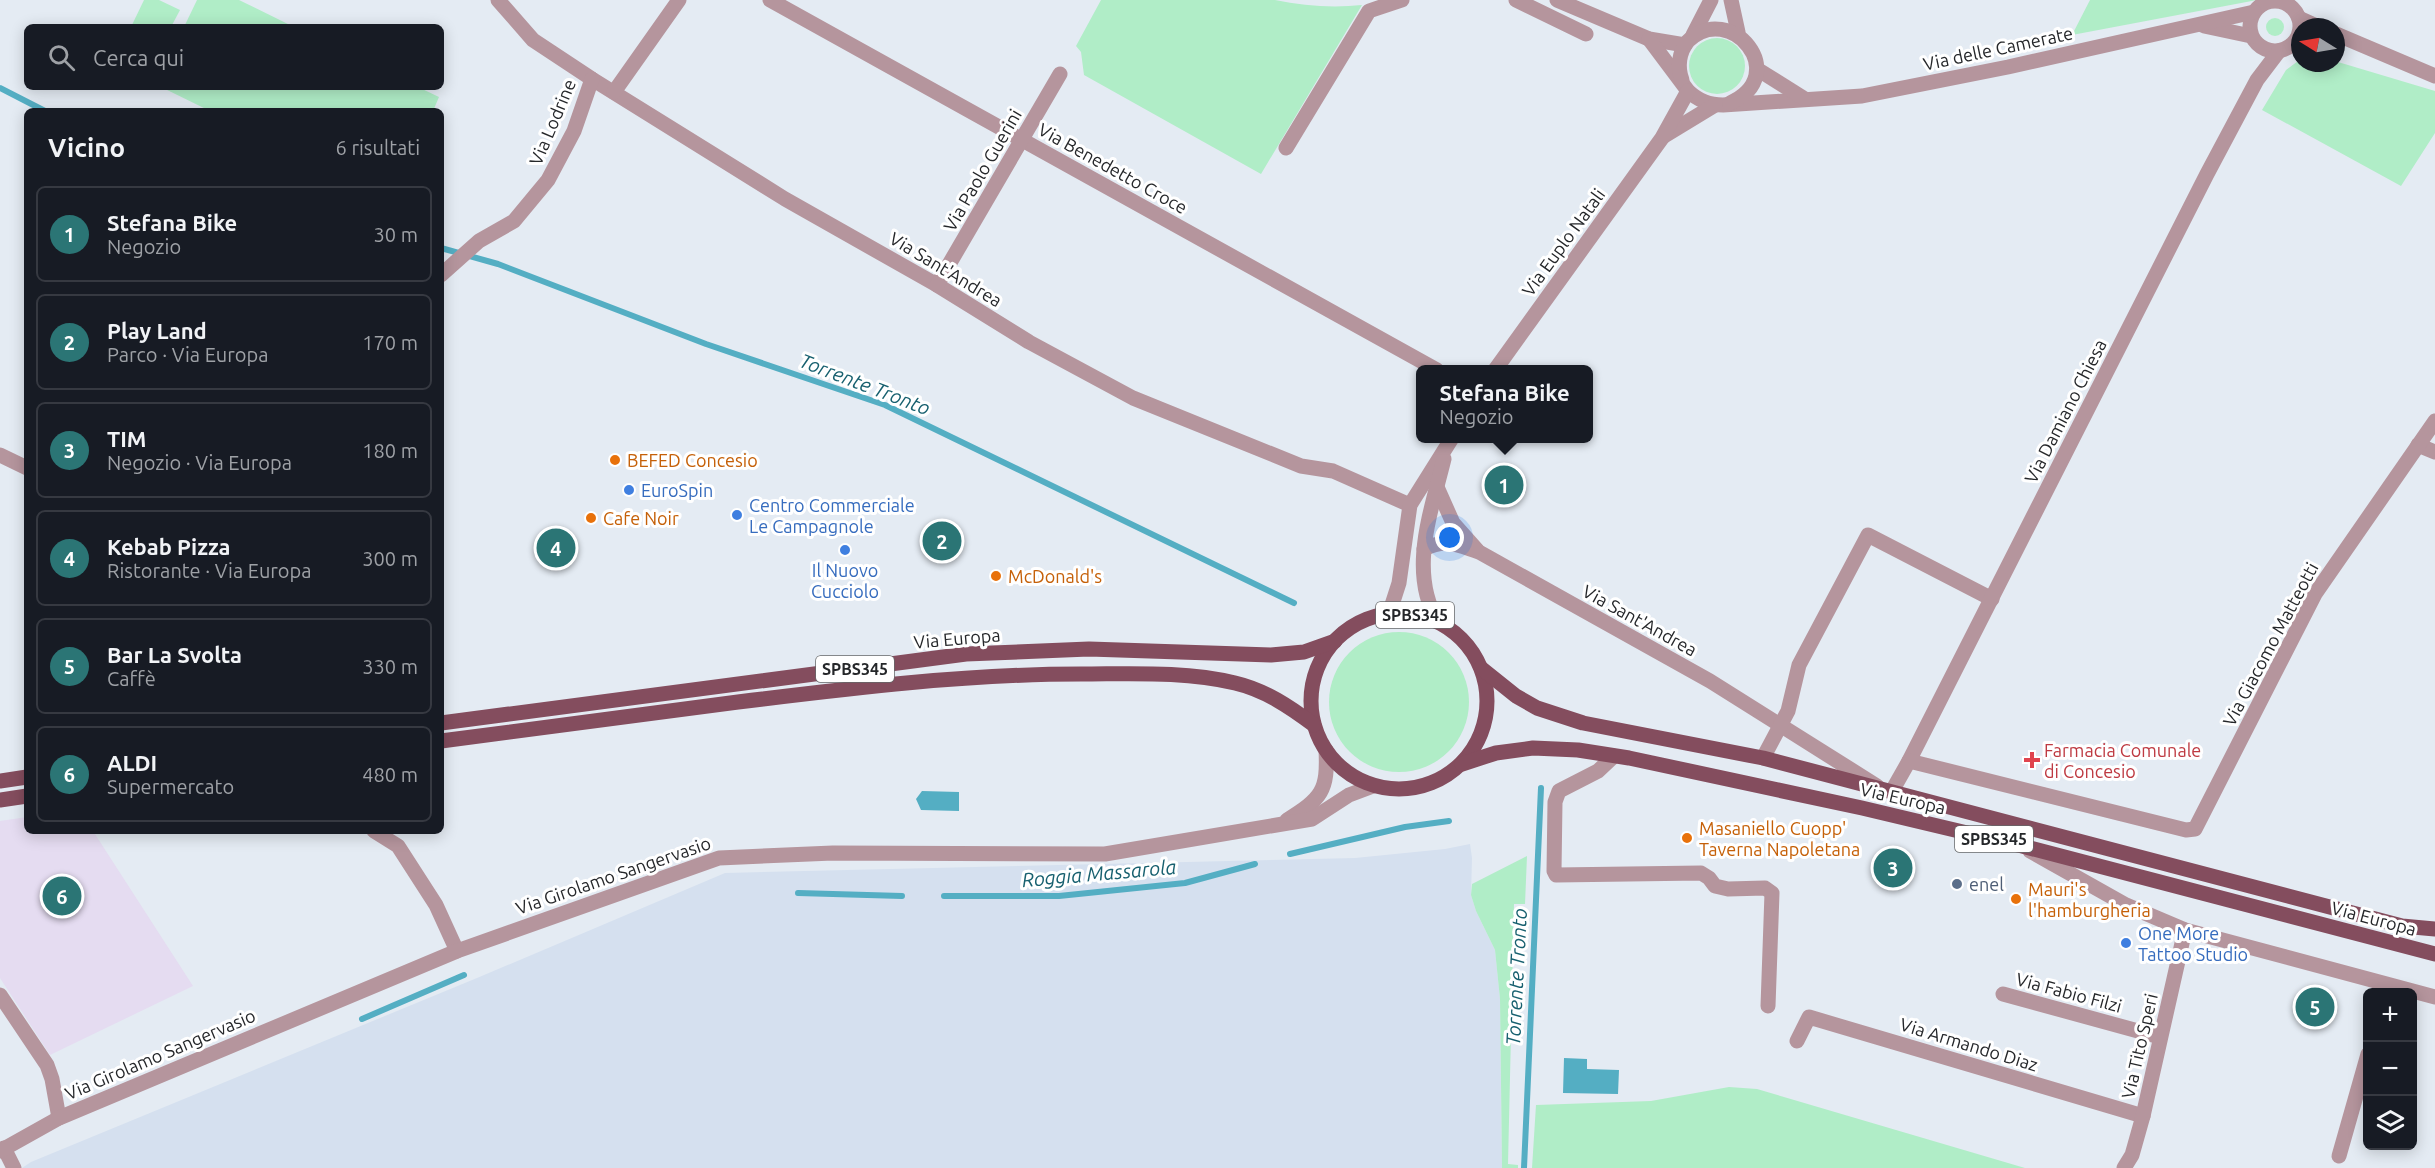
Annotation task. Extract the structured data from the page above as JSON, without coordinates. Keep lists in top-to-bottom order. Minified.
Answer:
{"streets":{"main road":["SPBS345","Via Europa"],"street":["Via delle Camerate","Via Lodrine","Via Benedetto Croce","Via Paolo Guerini","Via Euplo Natali","Via Sant'Andrea","Via Damiano Chiesa","Via Giacomo Matteotti","Via Girolamo Sangervasio","Via Fabio Filzi","Via Armando Diaz","Via Tito Speri"]},"crossings":[["Via delle Camerate","Via Euplo Natali"],["Via delle Camerate","Via Damiano Chiesa"],["Via Lodrine","Via Sant'Andrea"],["Via Benedetto Croce","Via Paolo Guerini"],["Via Paolo Guerini","Via Sant'Andrea"],["Via Sant'Andrea","Via Europa"],["Via Damiano Chiesa","Via Europa"],["SPBS345","Via Europa"],["SPBS345","Via Girolamo Sangervasio"],["Via Europa","Via Giacomo Matteotti"],["Via Europa","Via Girolamo Sangervasio"],["Via Fabio Filzi","Via Tito Speri"],["Via Armando Diaz","Via Tito Speri"]],"water":["Torrente Tronto","Roggia Massarola"],"places":{"other":["BEFED Concesio","EuroSpin","Centro Commerciale Le Campagnole","Cafe Noir","Il Nuovo Cucciolo","McDonald's","Masaniello Cuopp' Taverna Napoletana","enel","Mauri's l'hamburgheria","One More Tattoo Studio"],"health":["Farmacia Comunale di Concesio"]},"north":"left","page":{"search":"Cerca qui","heading":["Vicino","6 risultati"],"list":[{"mark":"1","name":"Stefana Bike","note":"Negozio","value":"30 m"},{"mark":"2","name":"Play Land","note":"Parco · Via Europa","value":"170 m"},{"mark":"3","name":"TIM","note":"Negozio · Via Europa","value":"180 m"},{"mark":"4","name":"Kebab Pizza","note":"Ristorante · Via Europa","value":"300 m"},{"mark":"5","name":"Bar La Svolta","note":"Caffè","value":"330 m"},{"mark":"6","name":"ALDI","note":"Supermercato","value":"480 m"}],"popup":["Stefana Bike","Negozio"],"pins":["1","2","4","3","6","5"],"map_buttons":["+","−"]}}
